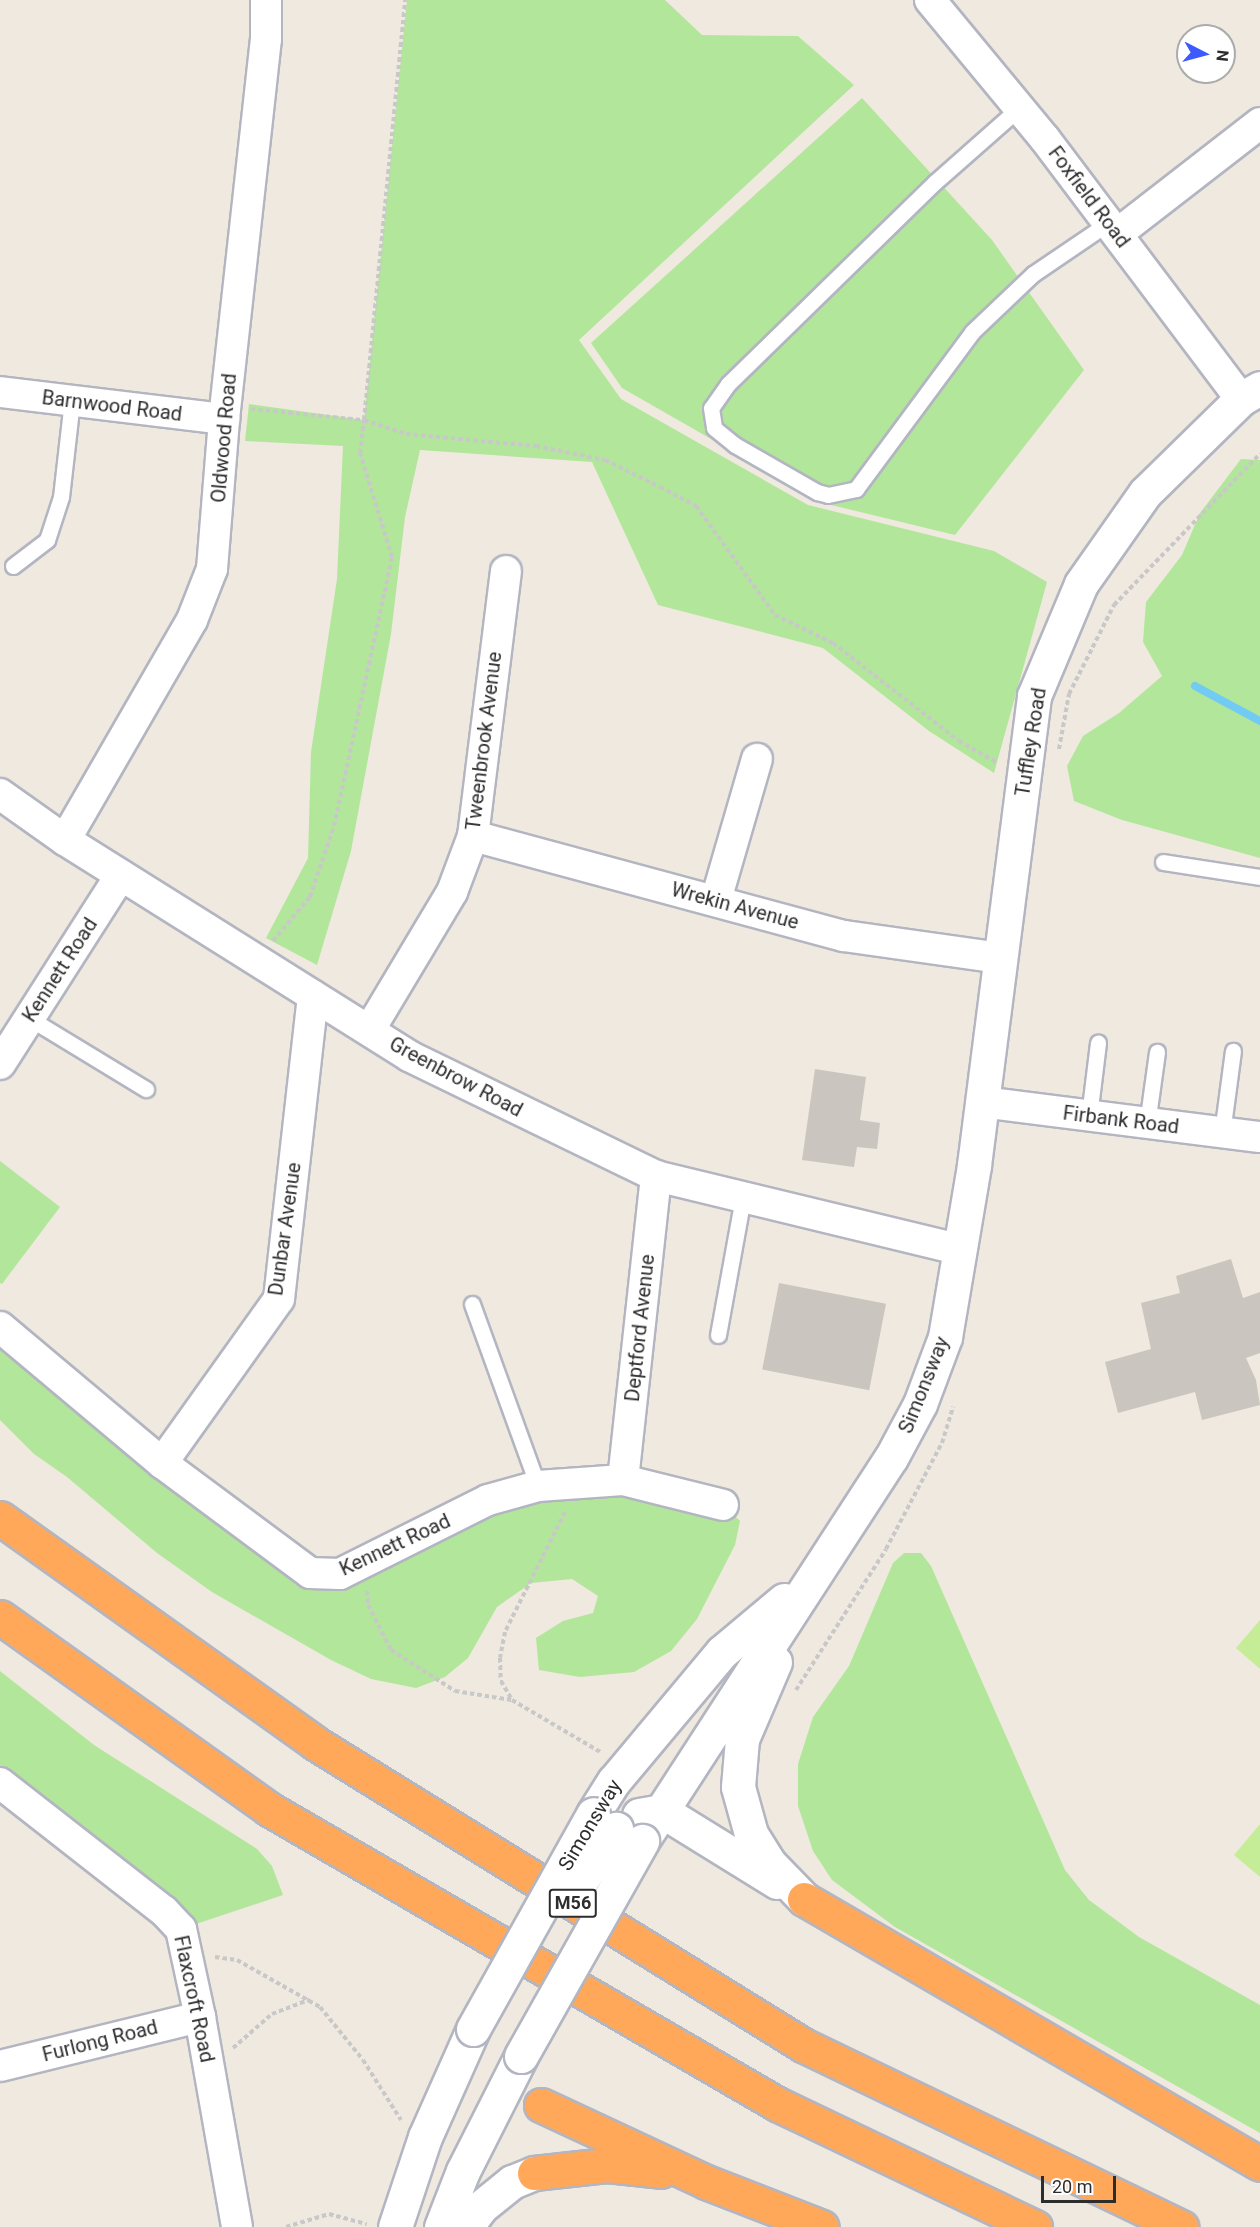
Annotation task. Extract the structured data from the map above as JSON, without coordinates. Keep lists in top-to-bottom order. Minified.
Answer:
{"streets":{"highway":["M56"],"street":["Foxfield Road","Barnwood Road","Oldwood Road","Tweenbrook Avenue","Tuffley Road","Wrekin Avenue","Kennett Road","Greenbrow Road","Firbank Road","Dunbar Avenue","Deptford Avenue","Simonsway","Flaxcroft Road","Furlong Road"]},"crossings":[["Foxfield Road","Tuffley Road"],["Barnwood Road","Oldwood Road"],["Oldwood Road","Greenbrow Road"],["Tweenbrook Avenue","Wrekin Avenue"],["Tweenbrook Avenue","Greenbrow Road"],["Tuffley Road","Wrekin Avenue"],["Tuffley Road","Firbank Road"],["Tuffley Road","Simonsway"],["Kennett Road","Greenbrow Road"],["Kennett Road","Dunbar Avenue"],["Kennett Road","Deptford Avenue"],["Greenbrow Road","Dunbar Avenue"],["Greenbrow Road","Deptford Avenue"],["Greenbrow Road","Simonsway"],["Firbank Road","Simonsway"],["Flaxcroft Road","Furlong Road"]],"scale_bar":"20 m","north":"right"}
